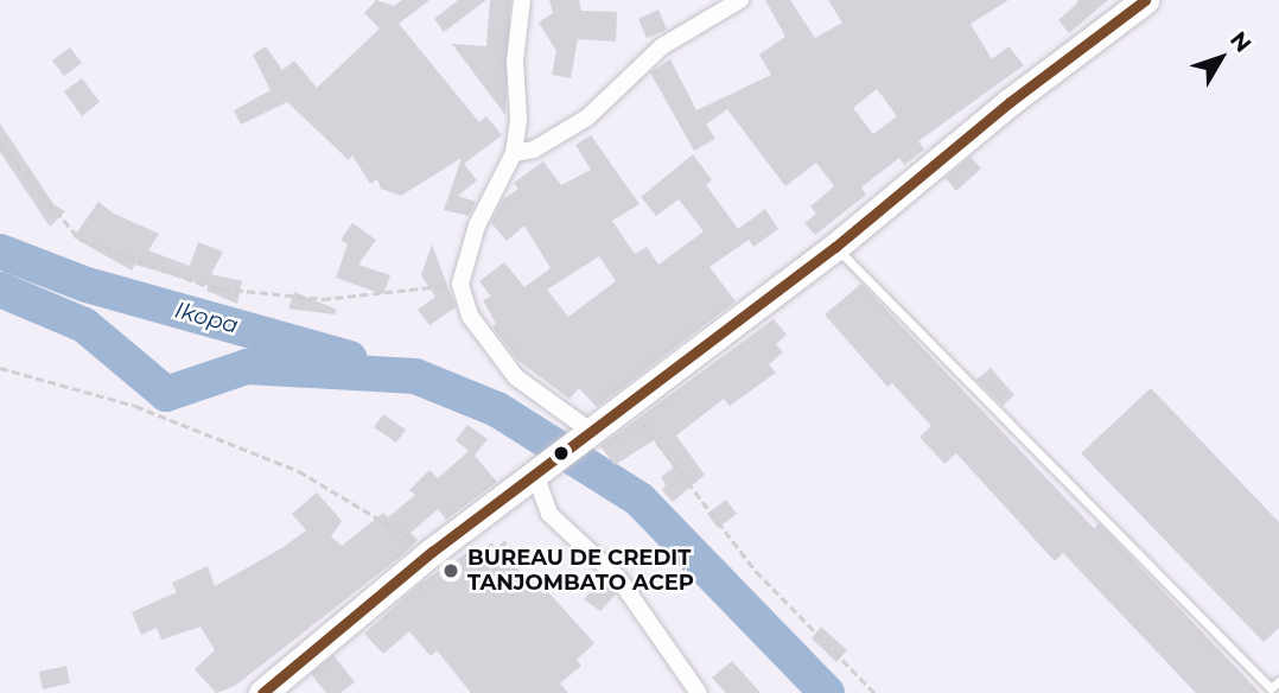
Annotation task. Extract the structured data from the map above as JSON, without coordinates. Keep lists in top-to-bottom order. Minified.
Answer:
{"water":["Ikopa"],"places":["BUREAU DE CREDIT TANJOMBATO ACEP"],"north":"top right"}
